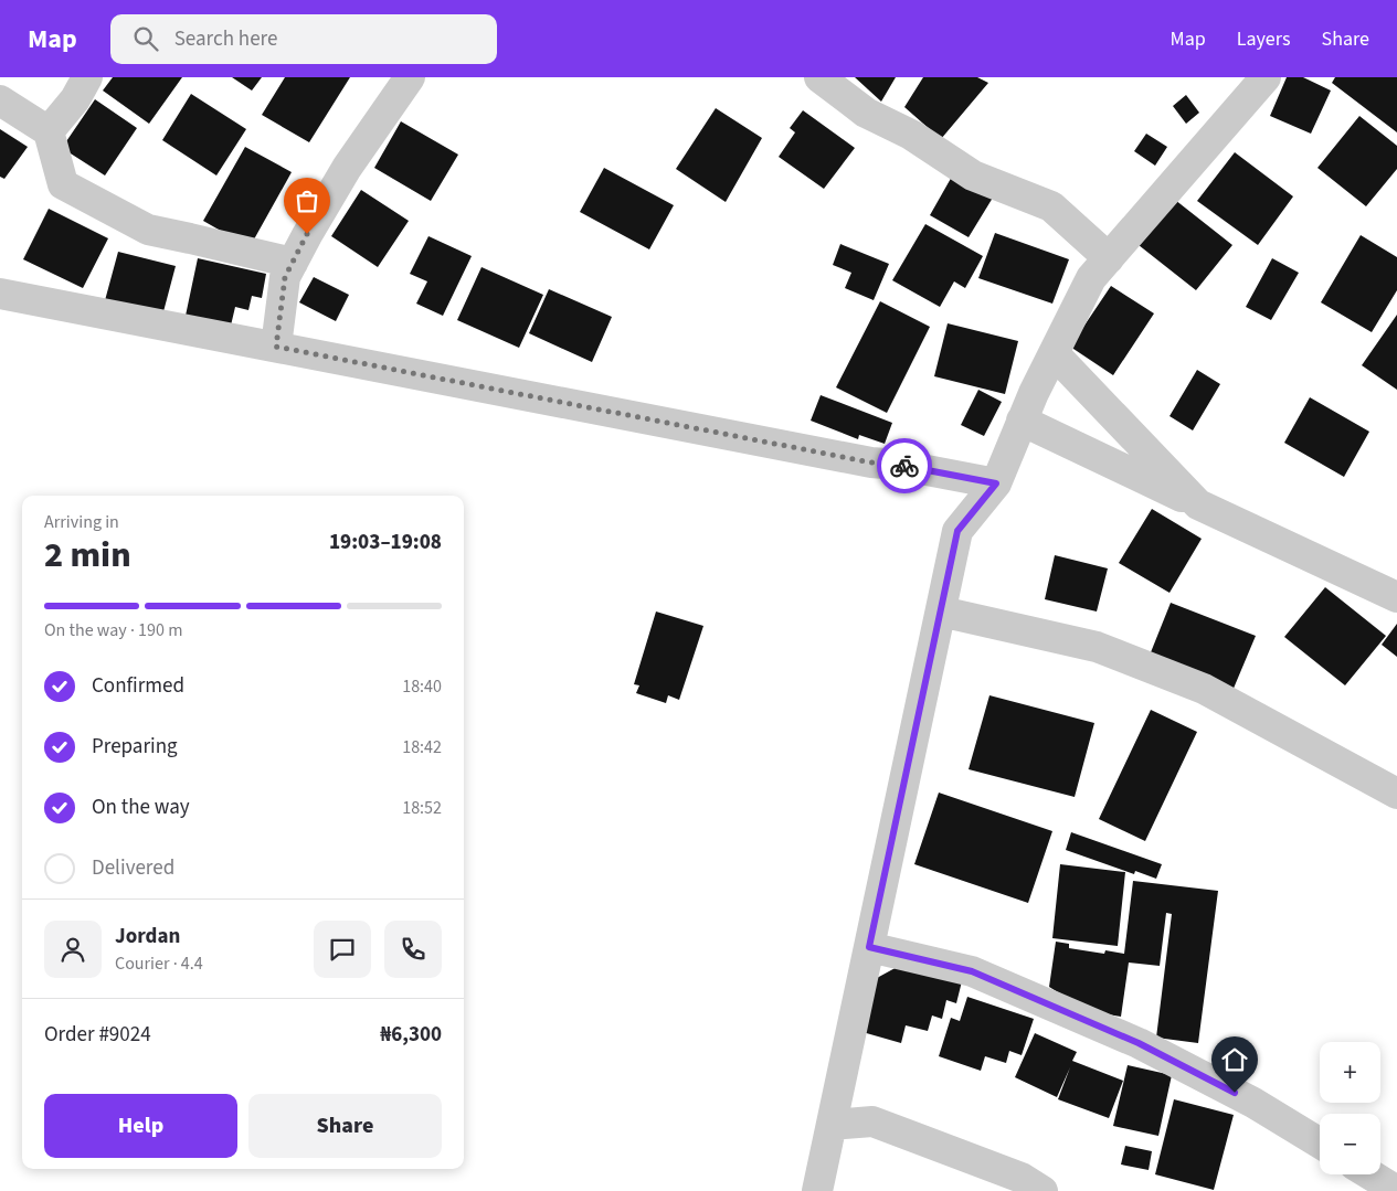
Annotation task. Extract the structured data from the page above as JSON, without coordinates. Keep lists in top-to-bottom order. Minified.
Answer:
{"page":{"header":"Map","search":"Search here","nav":["Map","Layers","Share"],"heading":["2 min","Arriving in","19:03–19:08"],"panel":["Jordan","Courier · 4.4","Order #9024","₦6,300"],"bar":"On the way · 190 m","list":[["Confirmed","18:40"],["Preparing","18:42"],["On the way","18:52"],"Delivered"],"map_buttons":["+","−"],"buttons":["Help","Share"]}}
